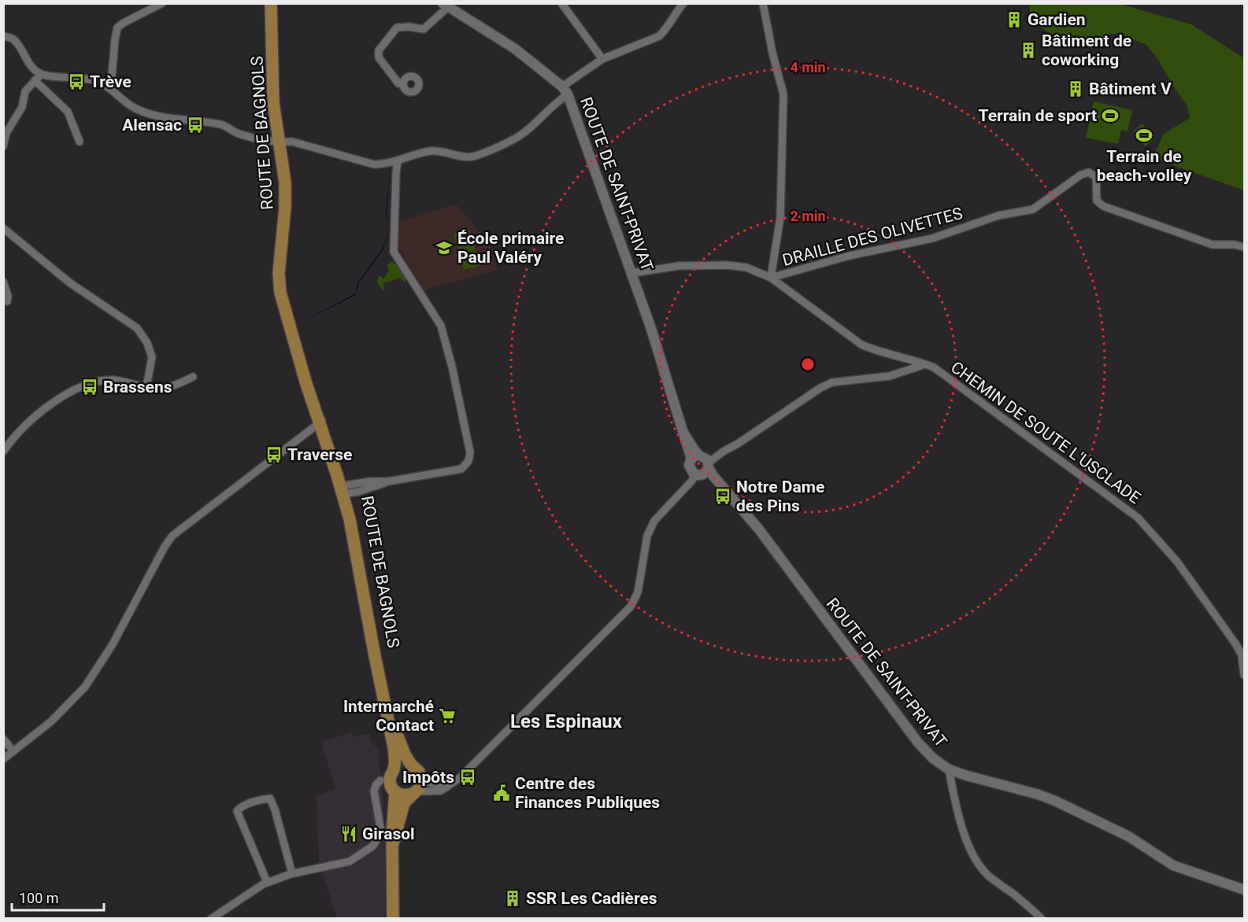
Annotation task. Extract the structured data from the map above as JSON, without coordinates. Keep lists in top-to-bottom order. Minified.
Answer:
{"streets":{"main road":["ROUTE DE BAGNOLS"],"street":["ROUTE DE SAINT-PRIVAT","DRAILLE DES OLIVETTES","CHEMIN DE SOUTE L'USCLADE"]},"crossings":[["ROUTE DE SAINT-PRIVAT","DRAILLE DES OLIVETTES"],["DRAILLE DES OLIVETTES","CHEMIN DE SOUTE L'USCLADE"]],"districts":["Les Espinaux"],"places":{"building":["Gardien","Bâtiment de coworking","Bâtiment V","SSR Les Cadières"],"bus stop":["Trève","Alensac","Brassens","Traverse","Notre Dame des Pins","Impôts"],"sports":["Terrain de sport","Terrain de beach-volley"],"school or university":["École primaire Paul Valéry"],"supermarket":["Intermarché Contact"],"public building":["Centre des Finances Publiques"],"restaurant":["Girasol"]},"scale_bar":"100 m","rings":["4 min","2 min"]}
